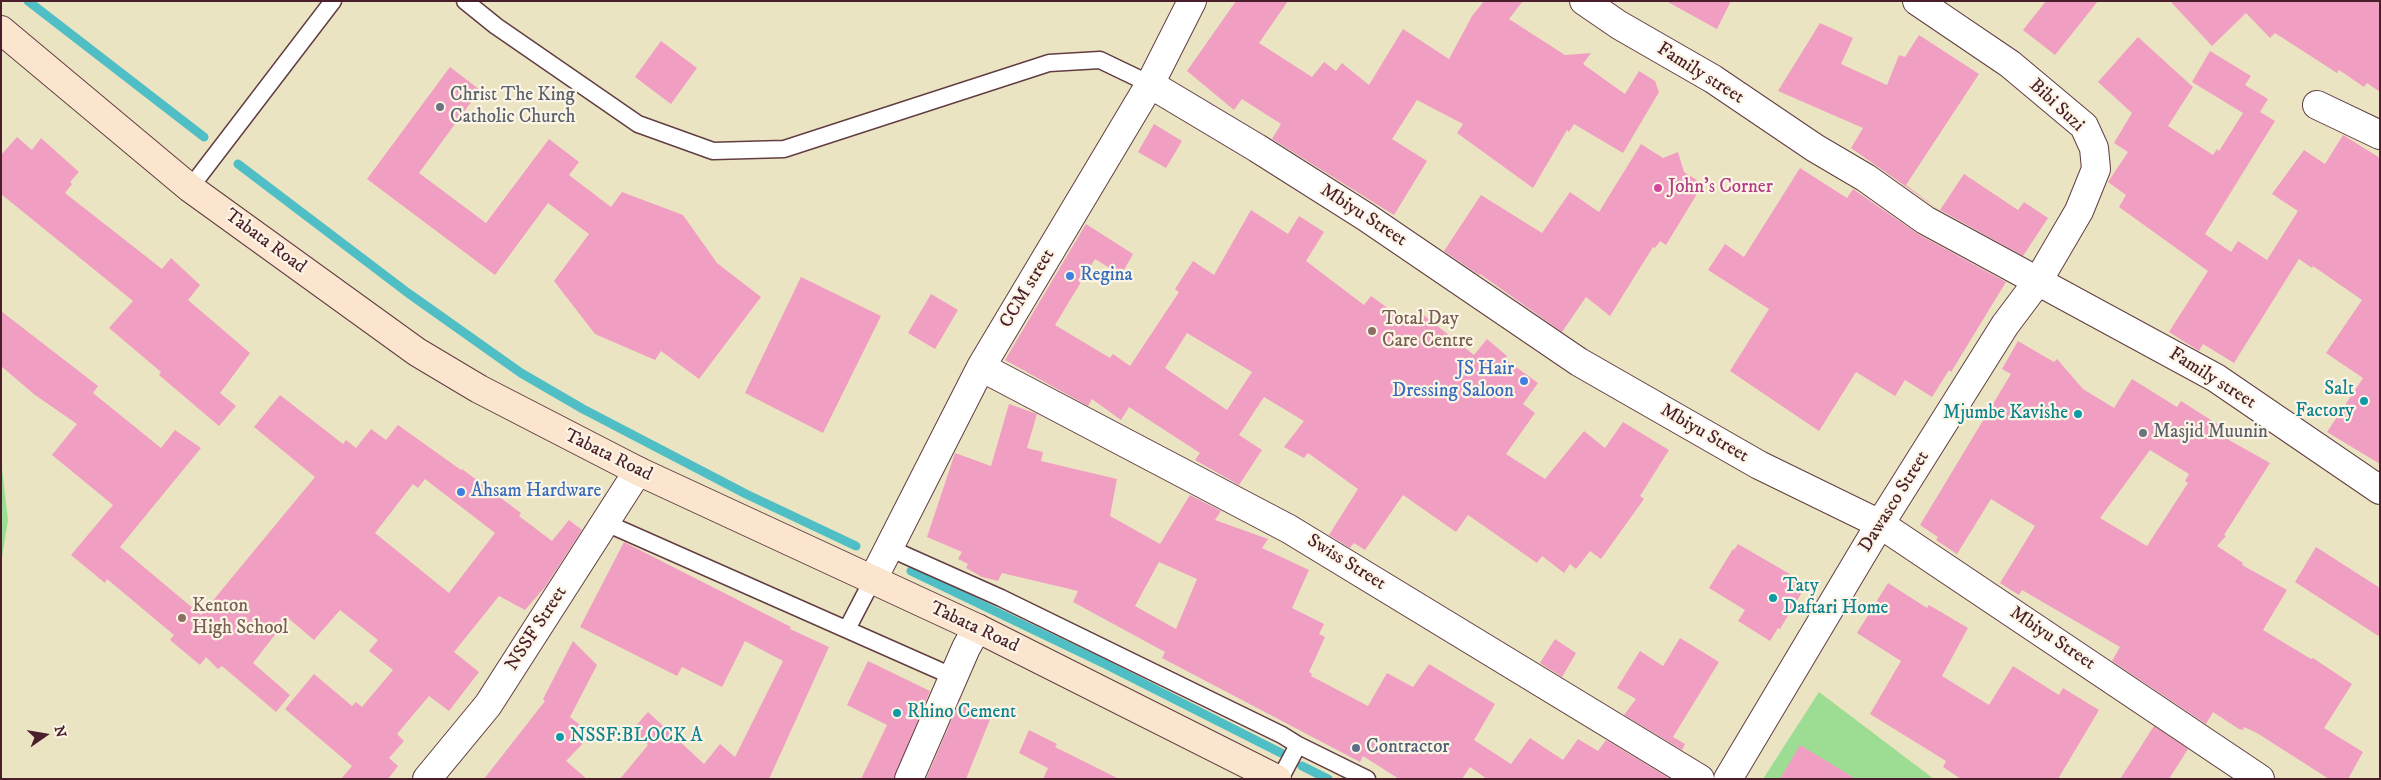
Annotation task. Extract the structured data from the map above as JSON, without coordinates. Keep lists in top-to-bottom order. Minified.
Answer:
{"streets":{"main road":["Tabata Road"],"street":["Family street","Bibi Suzi","Mbiyu Street","CCM street","Dawasco Street","Swiss Street","NSSF Street"]},"crossings":[["Family street","Bibi Suzi"],["Family street","Dawasco Street"],["Bibi Suzi","Dawasco Street"],["Mbiyu Street","CCM street"],["Mbiyu Street","Dawasco Street"],["Tabata Road","CCM street"],["Tabata Road","NSSF Street"],["CCM street","Swiss Street"]],"places":["Christ The King Catholic Church","John's Corner","Regina","Total Day Care Centre","JS Hair Dressing Saloon","Salt Factory","Mjumbe Kavishe","Masjid Muunin","Ahsam Hardware","Taty Daftari Home","Kenton High School","Rhino Cement","NSSF:BLOCK A","Contractor"],"north":"right"}
